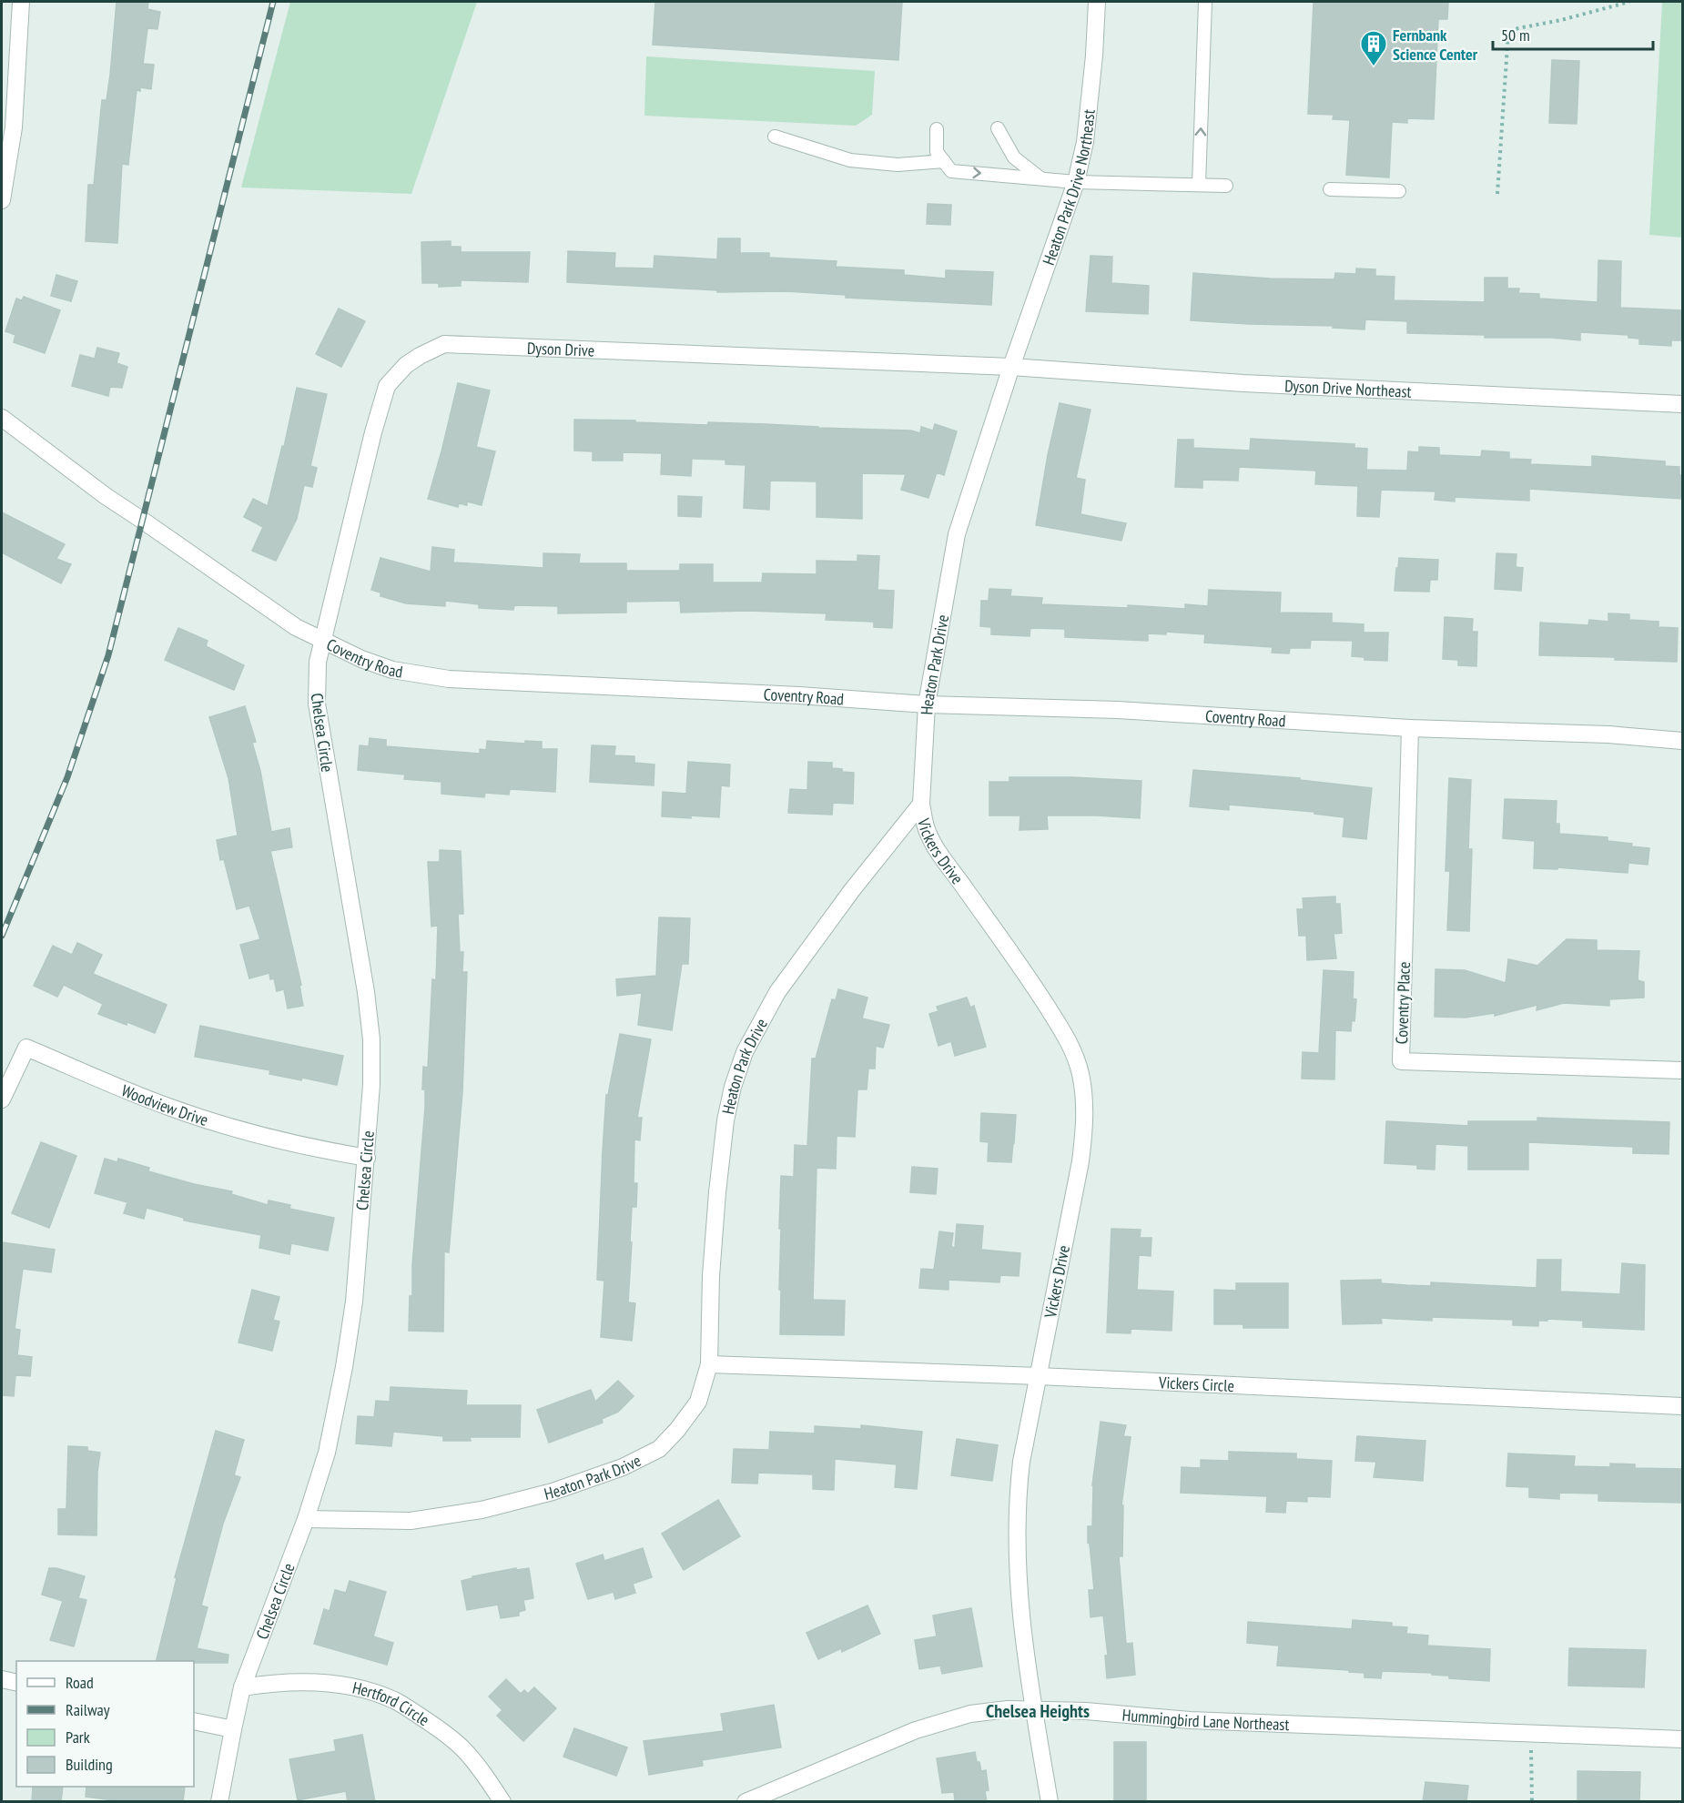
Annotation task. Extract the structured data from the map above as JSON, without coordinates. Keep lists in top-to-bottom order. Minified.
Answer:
{"streets":{"street":["Heaton Park Drive Northeast","Dyson Drive","Dyson Drive Northeast","Coventry Road","Heaton Park Drive","Chelsea Circle","Vickers Drive","Coventry Place","Woodview Drive","Vickers Circle","Hertford Circle","Hummingbird Lane Northeast"]},"crossings":[["Heaton Park Drive Northeast","Dyson Drive"],["Heaton Park Drive Northeast","Dyson Drive Northeast"],["Heaton Park Drive Northeast","Heaton Park Drive"],["Dyson Drive","Dyson Drive Northeast"],["Dyson Drive","Coventry Road"],["Dyson Drive","Heaton Park Drive"],["Dyson Drive","Chelsea Circle"],["Dyson Drive Northeast","Heaton Park Drive"],["Coventry Road","Heaton Park Drive"],["Coventry Road","Chelsea Circle"],["Coventry Road","Coventry Place"],["Heaton Park Drive","Chelsea Circle"],["Heaton Park Drive","Vickers Drive"],["Heaton Park Drive","Vickers Circle"],["Chelsea Circle","Woodview Drive"],["Chelsea Circle","Hertford Circle"],["Vickers Drive","Vickers Circle"],["Vickers Drive","Hummingbird Lane Northeast"]],"districts":["Chelsea Heights"],"places":{"building":["Fernbank Science Center"]},"legend":["Road","Railway","Park","Building"],"scale_bar":"50 m"}
